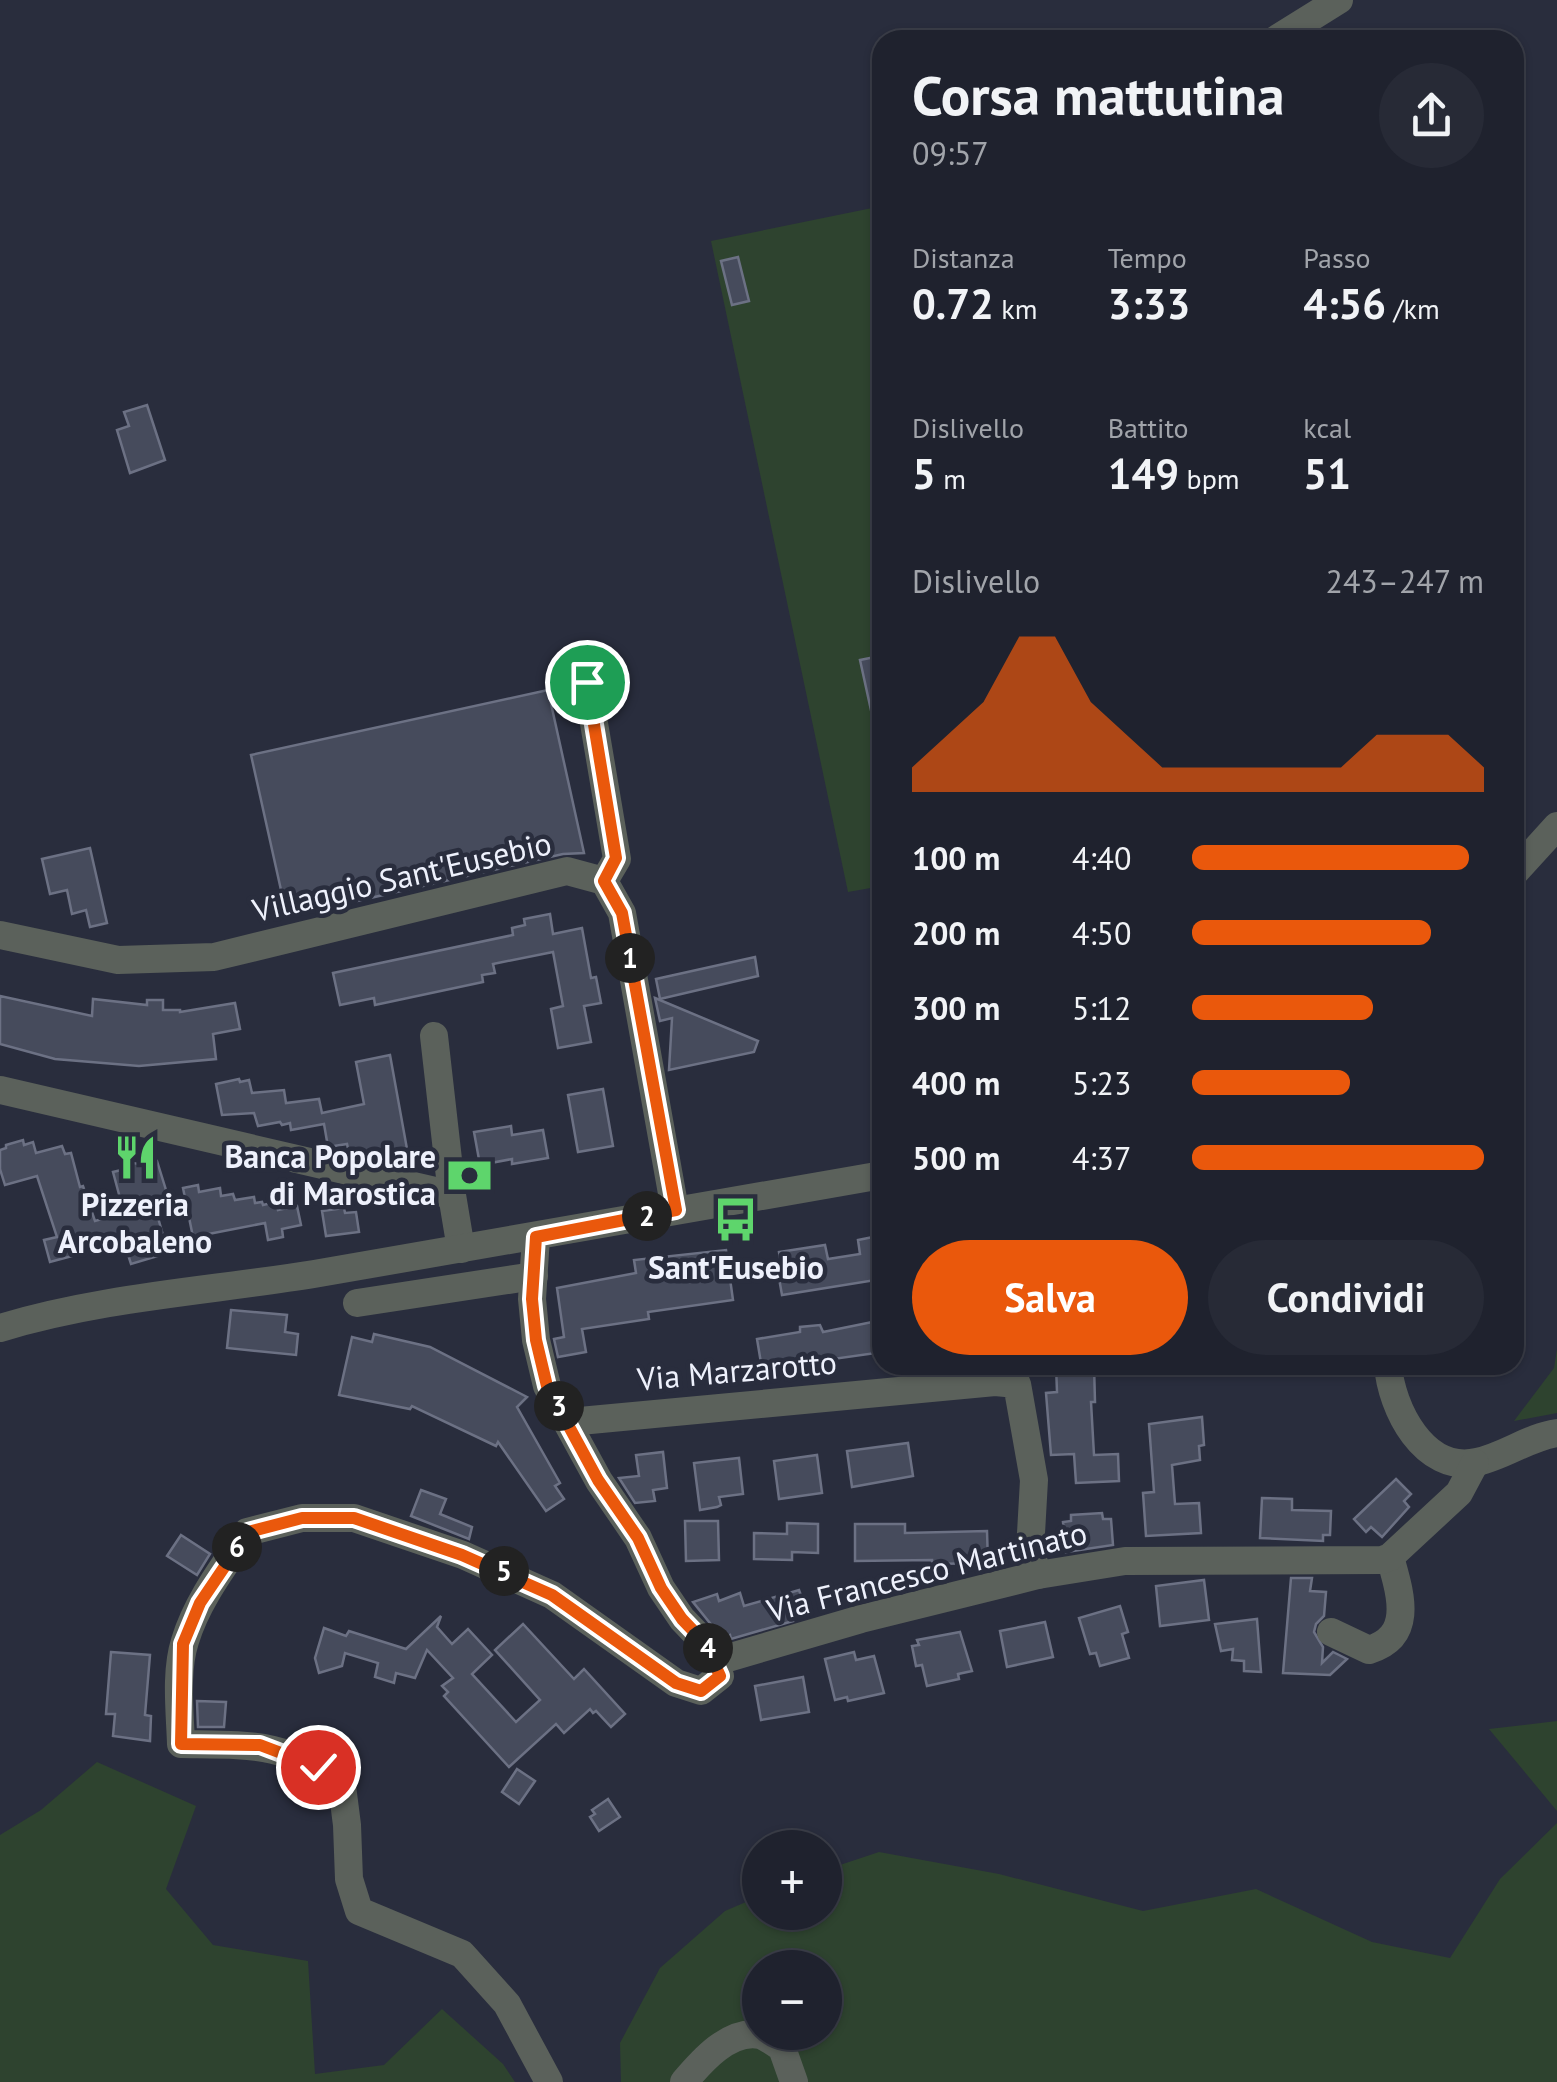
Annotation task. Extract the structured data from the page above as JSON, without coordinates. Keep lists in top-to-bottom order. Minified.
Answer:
{"streets":{"street":["Villaggio Sant'Eusebio","Via Marzarotto","Via Francesco Martinato"]},"crossings":[["Via Marzarotto","Via Francesco Martinato"]],"places":{"restaurant":["Pizzeria Arcobaleno"],"bank":["Banca Popolare di Marostica"],"bus stop":["Sant'Eusebio"]},"page":{"heading":["Corsa mattutina","09:57"],"stats":[["Distanza","0.72 km"],["Tempo","3:33"],["Passo","4:56 /km"],["Dislivello","5 m"],["Battito","149 bpm"],["kcal","51"]],"chart":["Dislivello","243–247 m"],"list":[{"name":"100 m","note":"4:40"},{"name":"200 m","note":"4:50"},{"name":"300 m","note":"5:12"},{"name":"400 m","note":"5:23"},{"name":"500 m","note":"4:37"}],"pins":["1","2","3","6","5","4"],"buttons":["Salva","Condividi"],"map_buttons":["+","−"]}}
